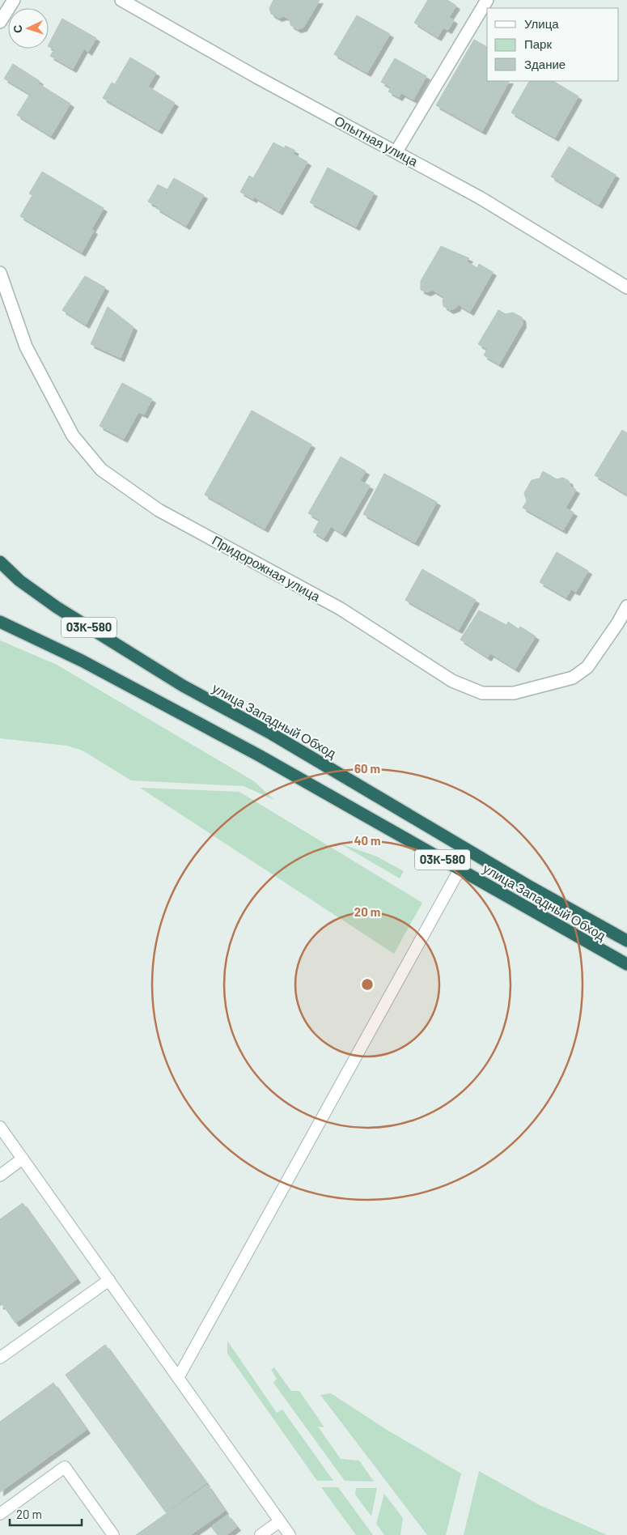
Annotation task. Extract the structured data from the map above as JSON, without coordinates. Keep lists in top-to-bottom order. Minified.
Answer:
{"streets":{"highway":["03К-580","улица Западный Обход"],"street":["Опытная улица","Придорожная улица"]},"legend":["Улица","Парк","Здание"],"scale_bar":"20 m","north":"left","rings":["60 m","40 m","20 m"]}
